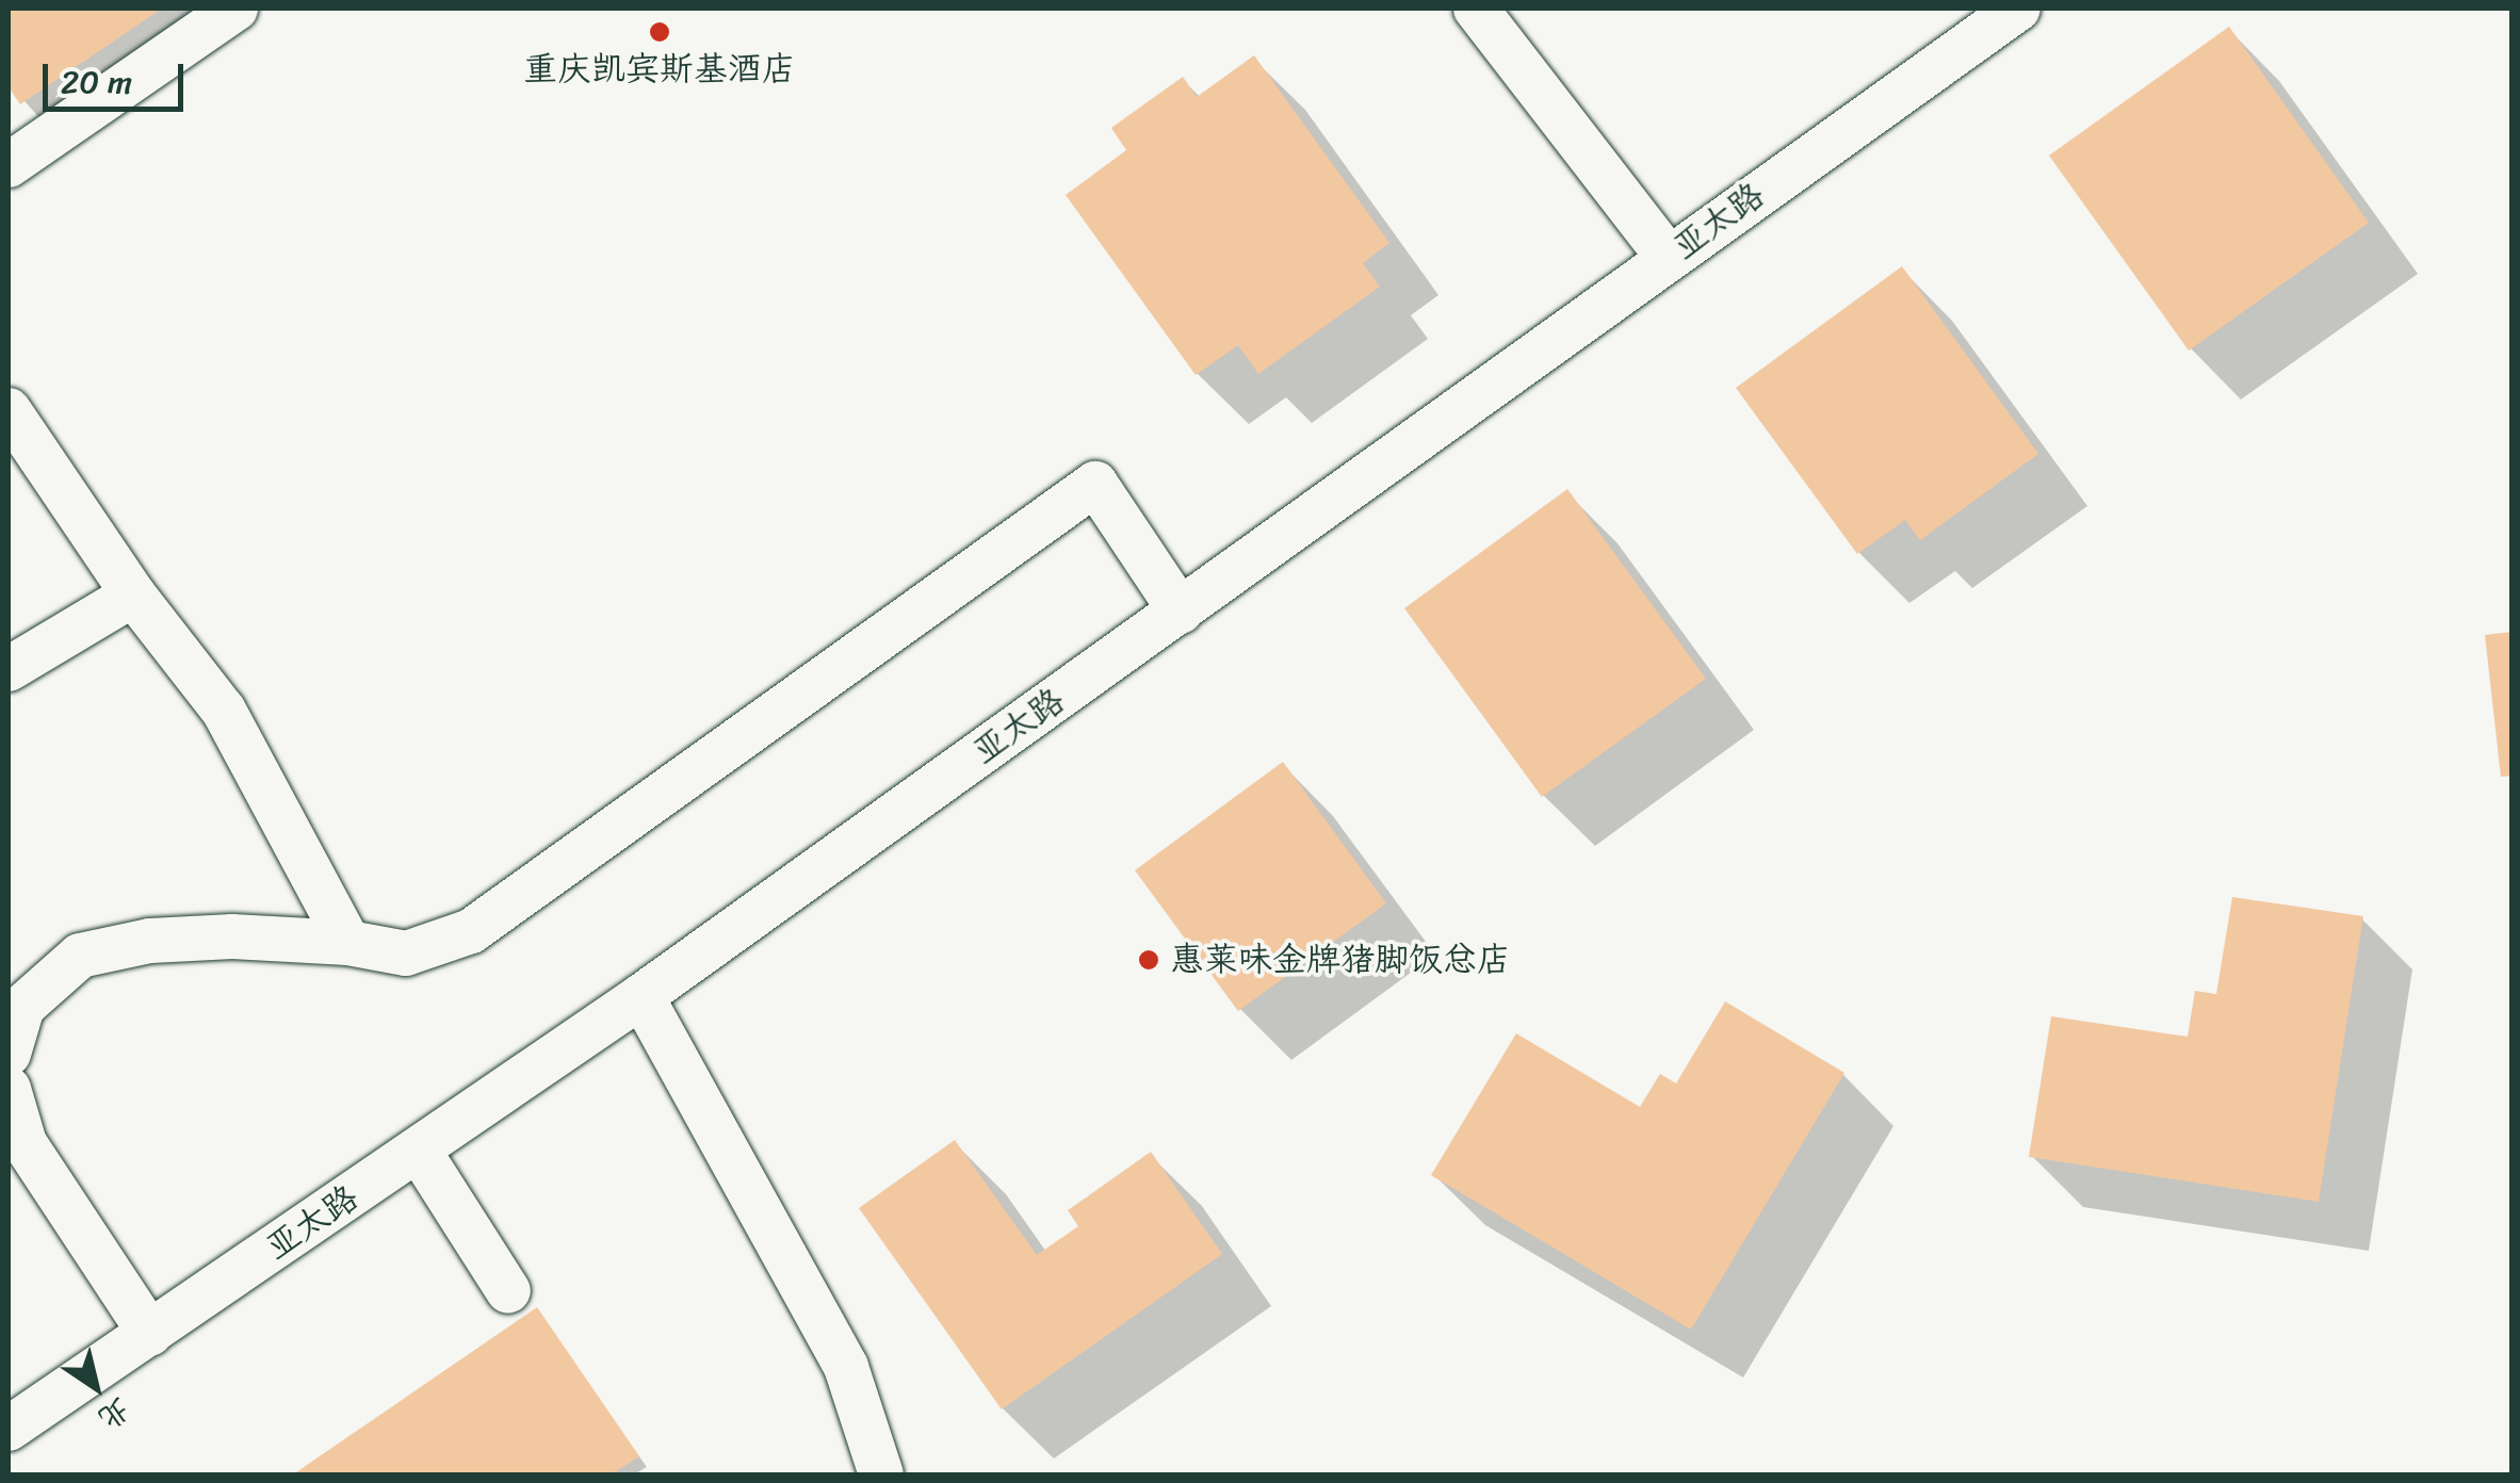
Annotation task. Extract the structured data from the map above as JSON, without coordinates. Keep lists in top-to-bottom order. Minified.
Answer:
{"streets":{"street":["亚太路"]},"places":["重庆凯宾斯基酒店","惠莱味金牌猪脚饭总店"],"scale_bar":"20 m","north":"bottom right"}
